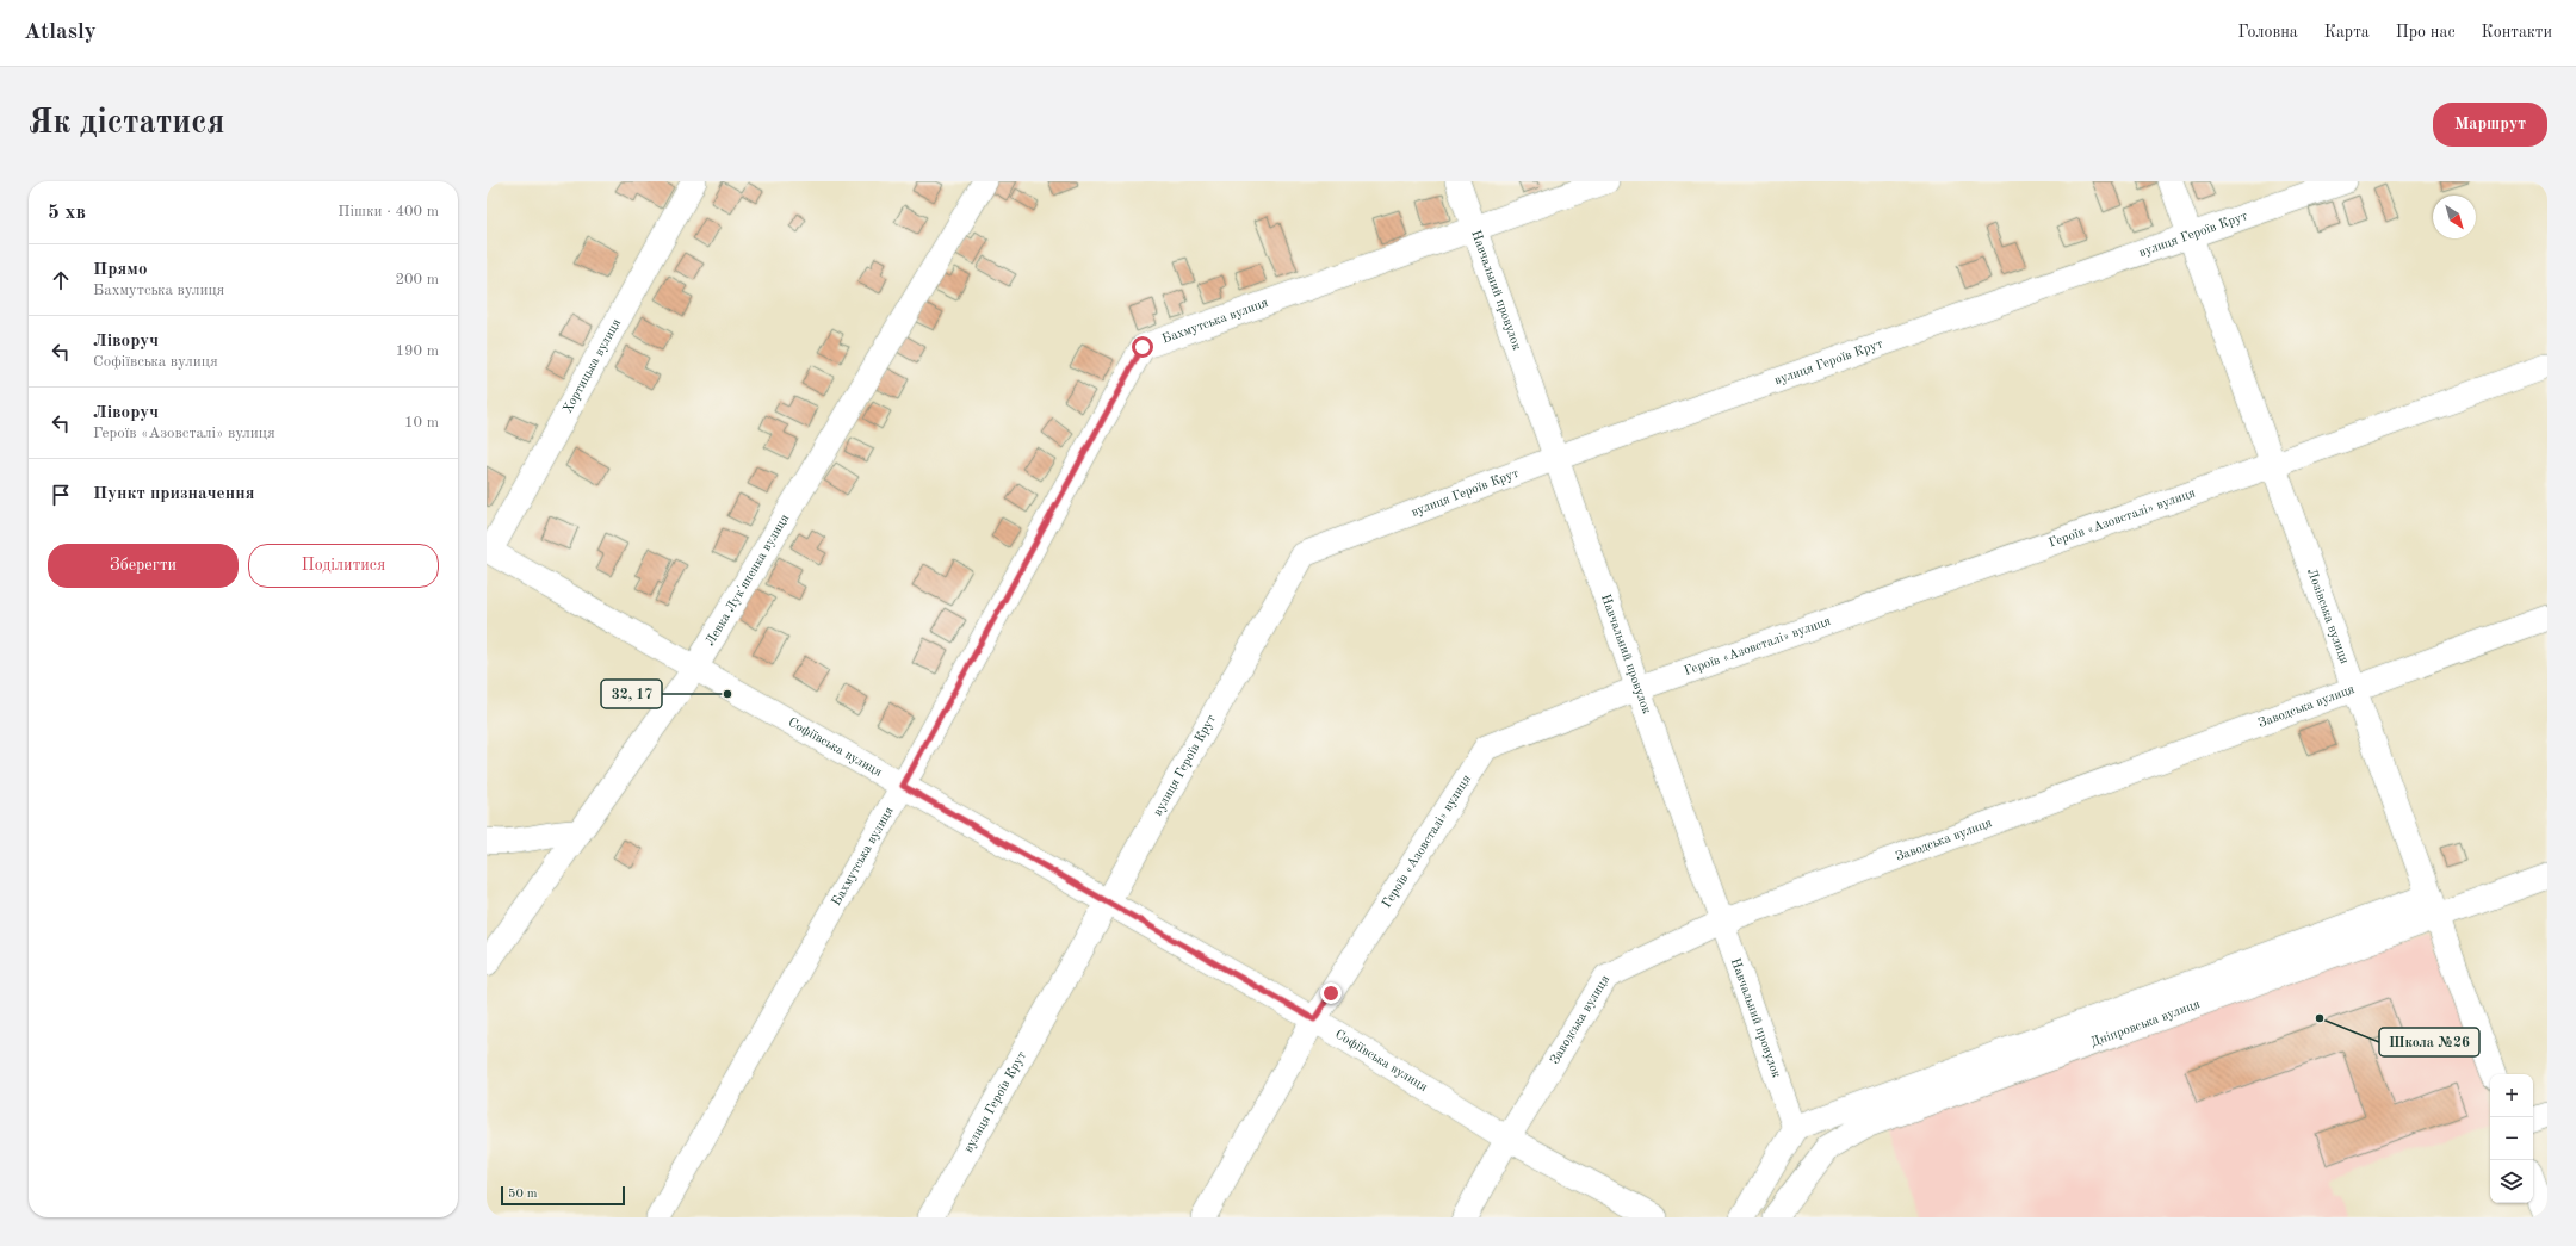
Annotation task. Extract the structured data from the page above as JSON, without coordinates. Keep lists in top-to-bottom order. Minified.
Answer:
{"streets":{"street":["вулиця Героїв Крут","Навчальний провулок","Бахмутська вулиця","Хортицька вулиця","Героїв «Азовсталі» вулиця","Левка Лук'яненка вулиця","Лозівська вулиця","Заводська вулиця","Софіївська вулиця","Дніпровська вулиця"]},"crossings":[["вулиця Героїв Крут","Навчальний провулок"],["вулиця Героїв Крут","Лозівська вулиця"],["вулиця Героїв Крут","Софіївська вулиця"],["Навчальний провулок","Бахмутська вулиця"],["Навчальний провулок","Героїв «Азовсталі» вулиця"],["Навчальний провулок","Заводська вулиця"],["Навчальний провулок","Дніпровська вулиця"],["Бахмутська вулиця","Софіївська вулиця"],["Хортицька вулиця","Софіївська вулиця"],["Героїв «Азовсталі» вулиця","Лозівська вулиця"],["Героїв «Азовсталі» вулиця","Софіївська вулиця"],["Левка Лук'яненка вулиця","Софіївська вулиця"],["Лозівська вулиця","Заводська вулиця"],["Лозівська вулиця","Дніпровська вулиця"],["Заводська вулиця","Софіївська вулиця"]],"places":["32, 17","Школа №26"],"scale_bar":"50 m","north":"bottom right","page":{"header":"Atlasly","nav":["Головна","Карта","Про нас","Контакти"],"buttons":["Маршрут",["Зберегти","Поділитися"]],"title":"Як дістатися","heading":["5 хв","Пішки · 400 m"],"list":[["Прямо","Бахмутська вулиця","200 m"],["Ліворуч","Софіївська вулиця","190 m"],["Ліворуч","Героїв «Азовсталі» вулиця","10 m"],"Пункт призначення"],"map_buttons":["+","−"],"scale":"50 m"}}
